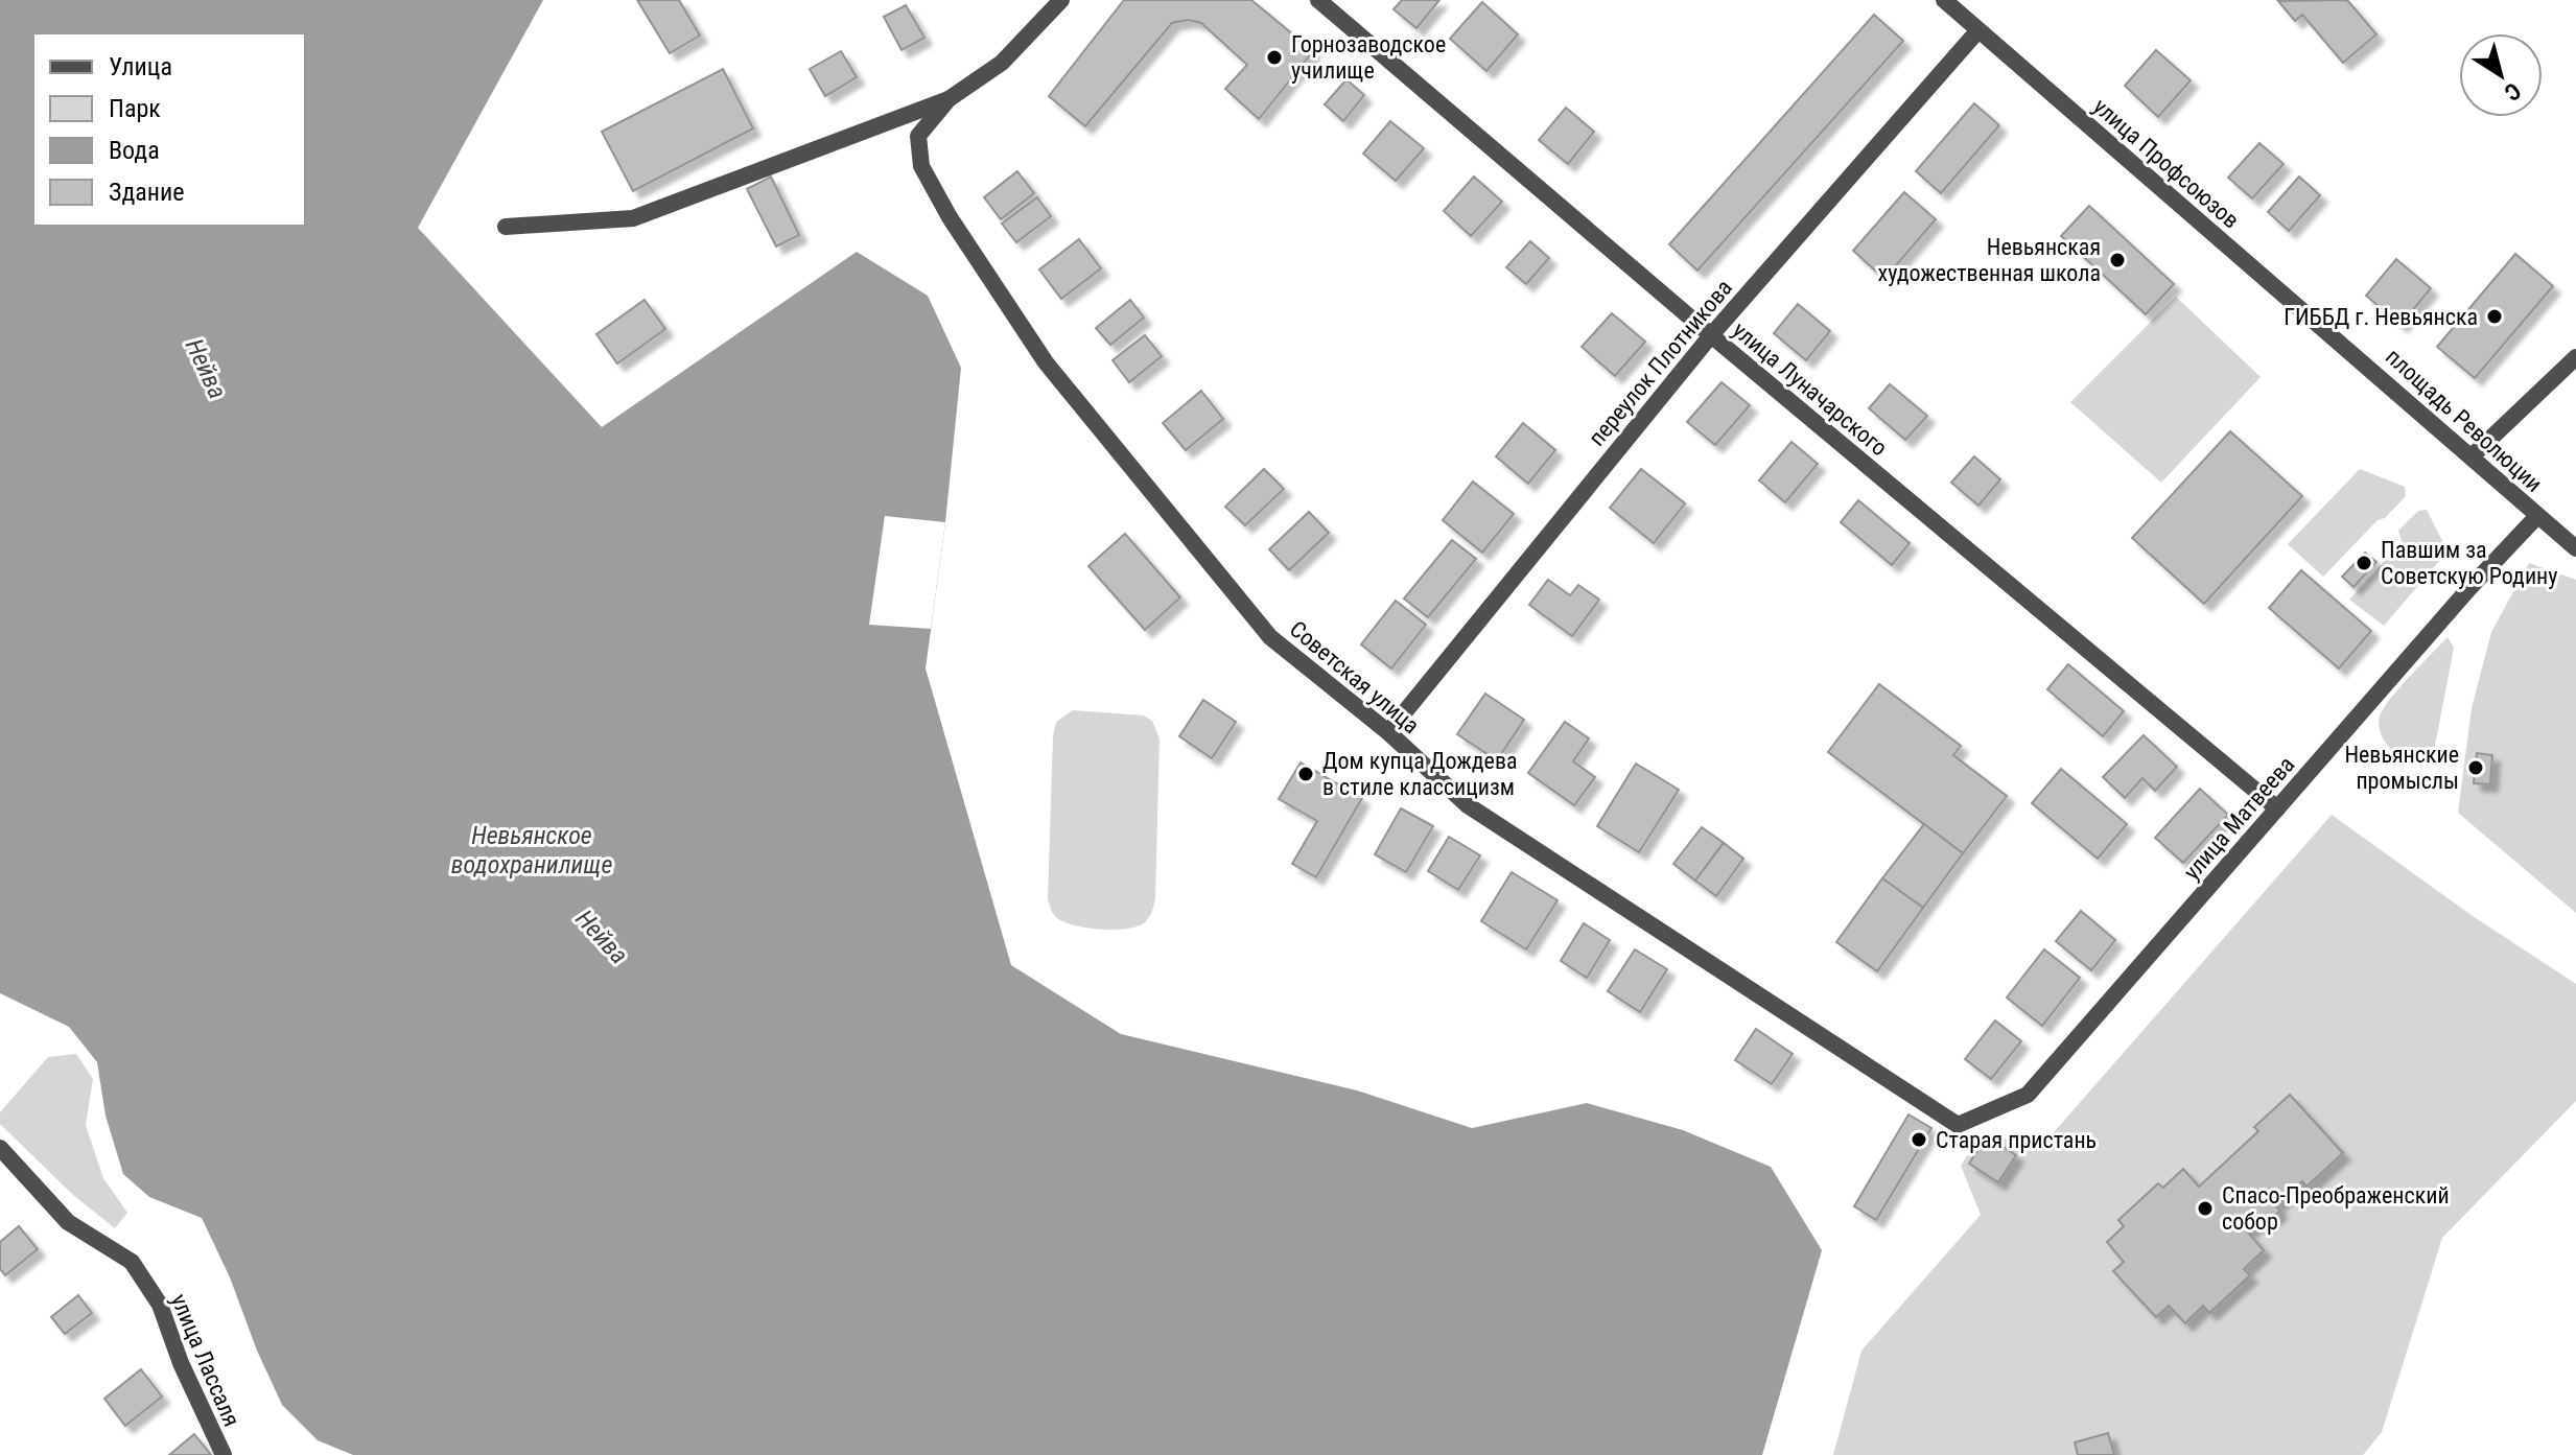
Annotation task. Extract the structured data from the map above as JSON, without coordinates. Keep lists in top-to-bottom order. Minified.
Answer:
{"streets":{"street":["улица Профсоюзов","переулок Плотникова","улица Луначарского","площадь Революции","Советская улица","улица Матвеева","улица Лассаля"]},"crossings":[["улица Профсоюзов","переулок Плотникова"],["улица Профсоюзов","площадь Революции"],["переулок Плотникова","улица Луначарского"],["переулок Плотникова","Советская улица"],["улица Луначарского","улица Матвеева"],["площадь Революции","улица Матвеева"],["Советская улица","улица Матвеева"]],"water":["Нейва","Невьянское водохранилище"],"places":["Горнозаводское училище","Невьянская художественная школа","ГИББД г. Невьянска","Павшим за Советскую Родину","Невьянские промыслы","Дом купца Дождева в стиле классицизм","Старая пристань","Спасо-Преображенский собор"],"legend":["Улица","Парк","Вода","Здание"],"north":"bottom right"}
